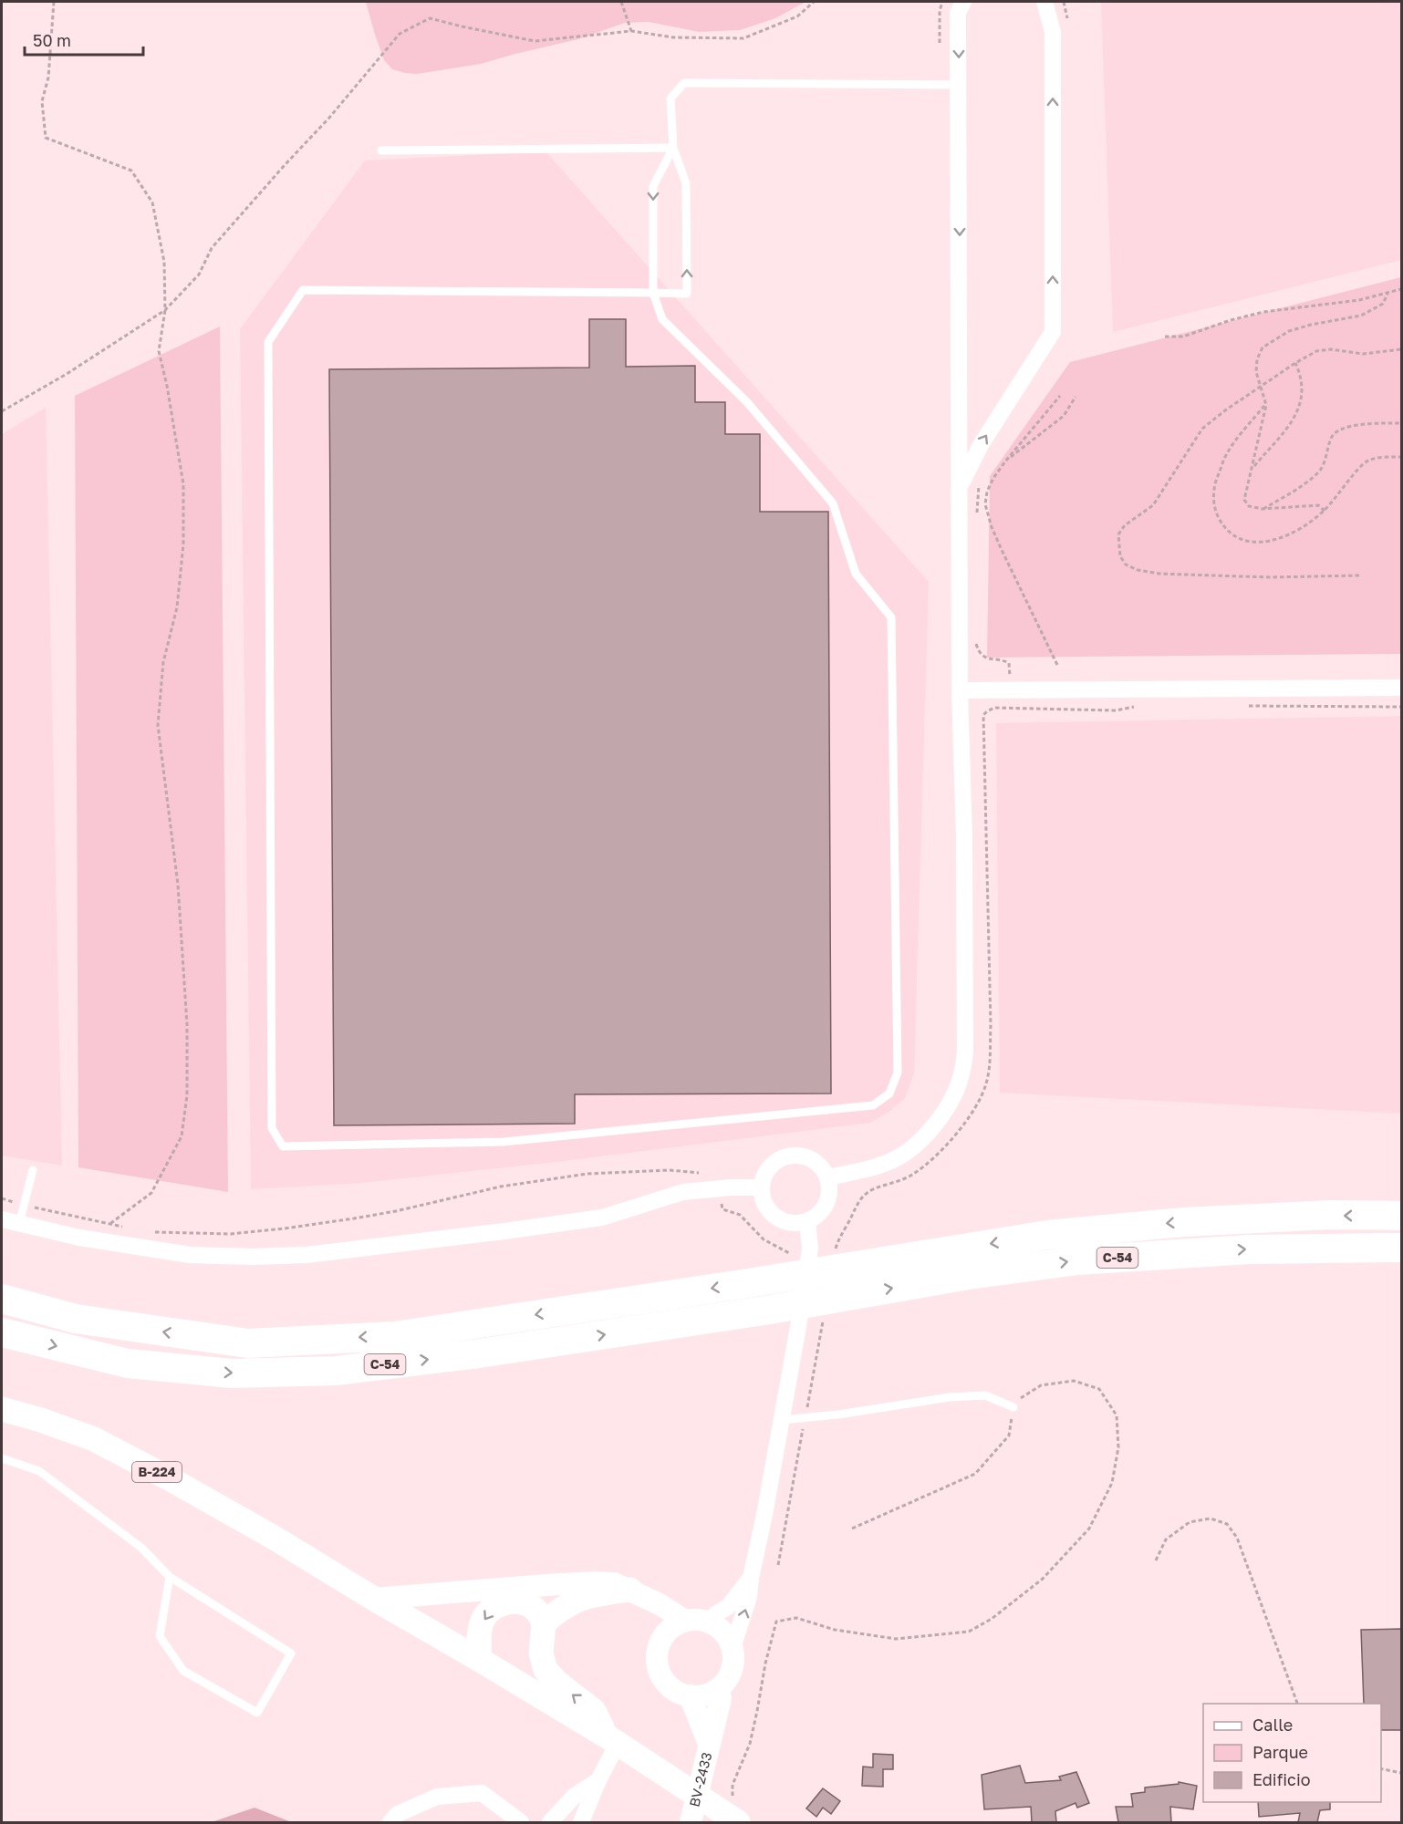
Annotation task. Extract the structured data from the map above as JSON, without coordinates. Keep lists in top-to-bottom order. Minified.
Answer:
{"streets":{"highway":["C-54"],"main road":["B-224","BV-2433"]},"legend":["Calle","Parque","Edificio"],"scale_bar":"50 m"}
